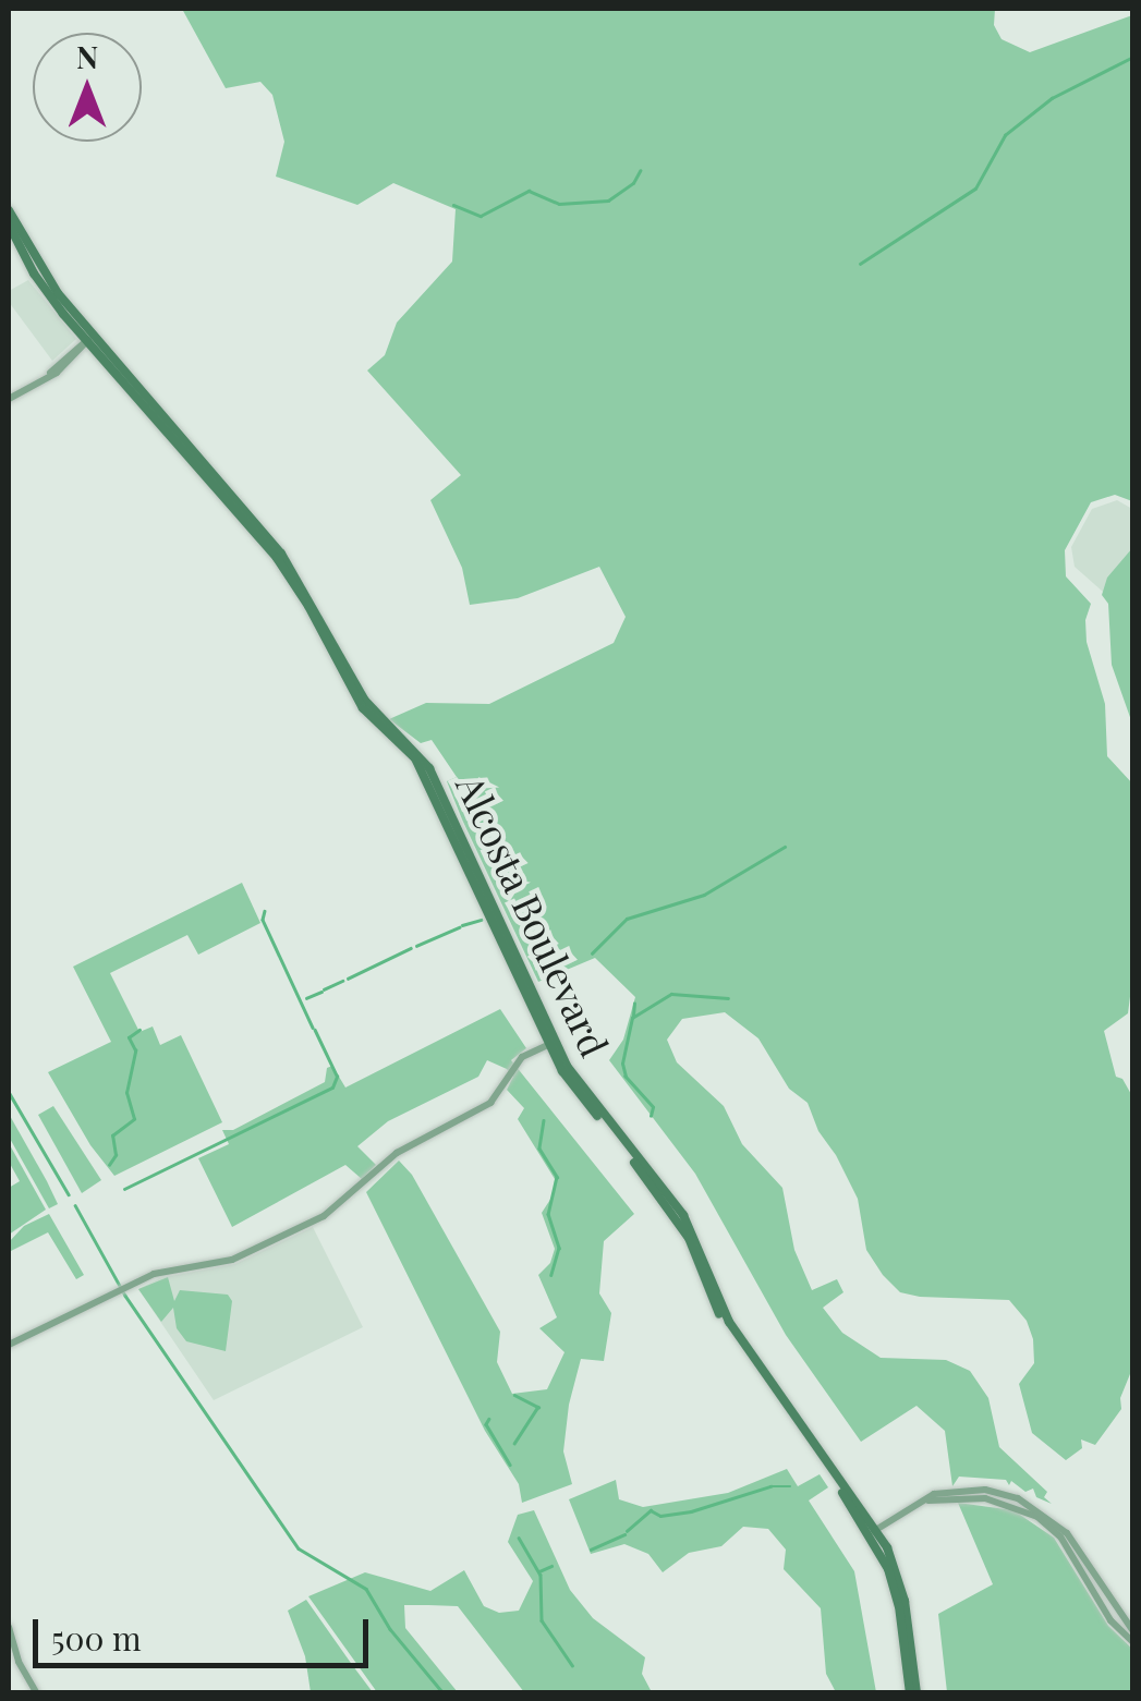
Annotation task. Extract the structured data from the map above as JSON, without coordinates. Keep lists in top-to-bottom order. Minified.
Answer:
{"streets":{"main road":["Alcosta Boulevard"]},"scale_bar":"500 m","north":"top"}
